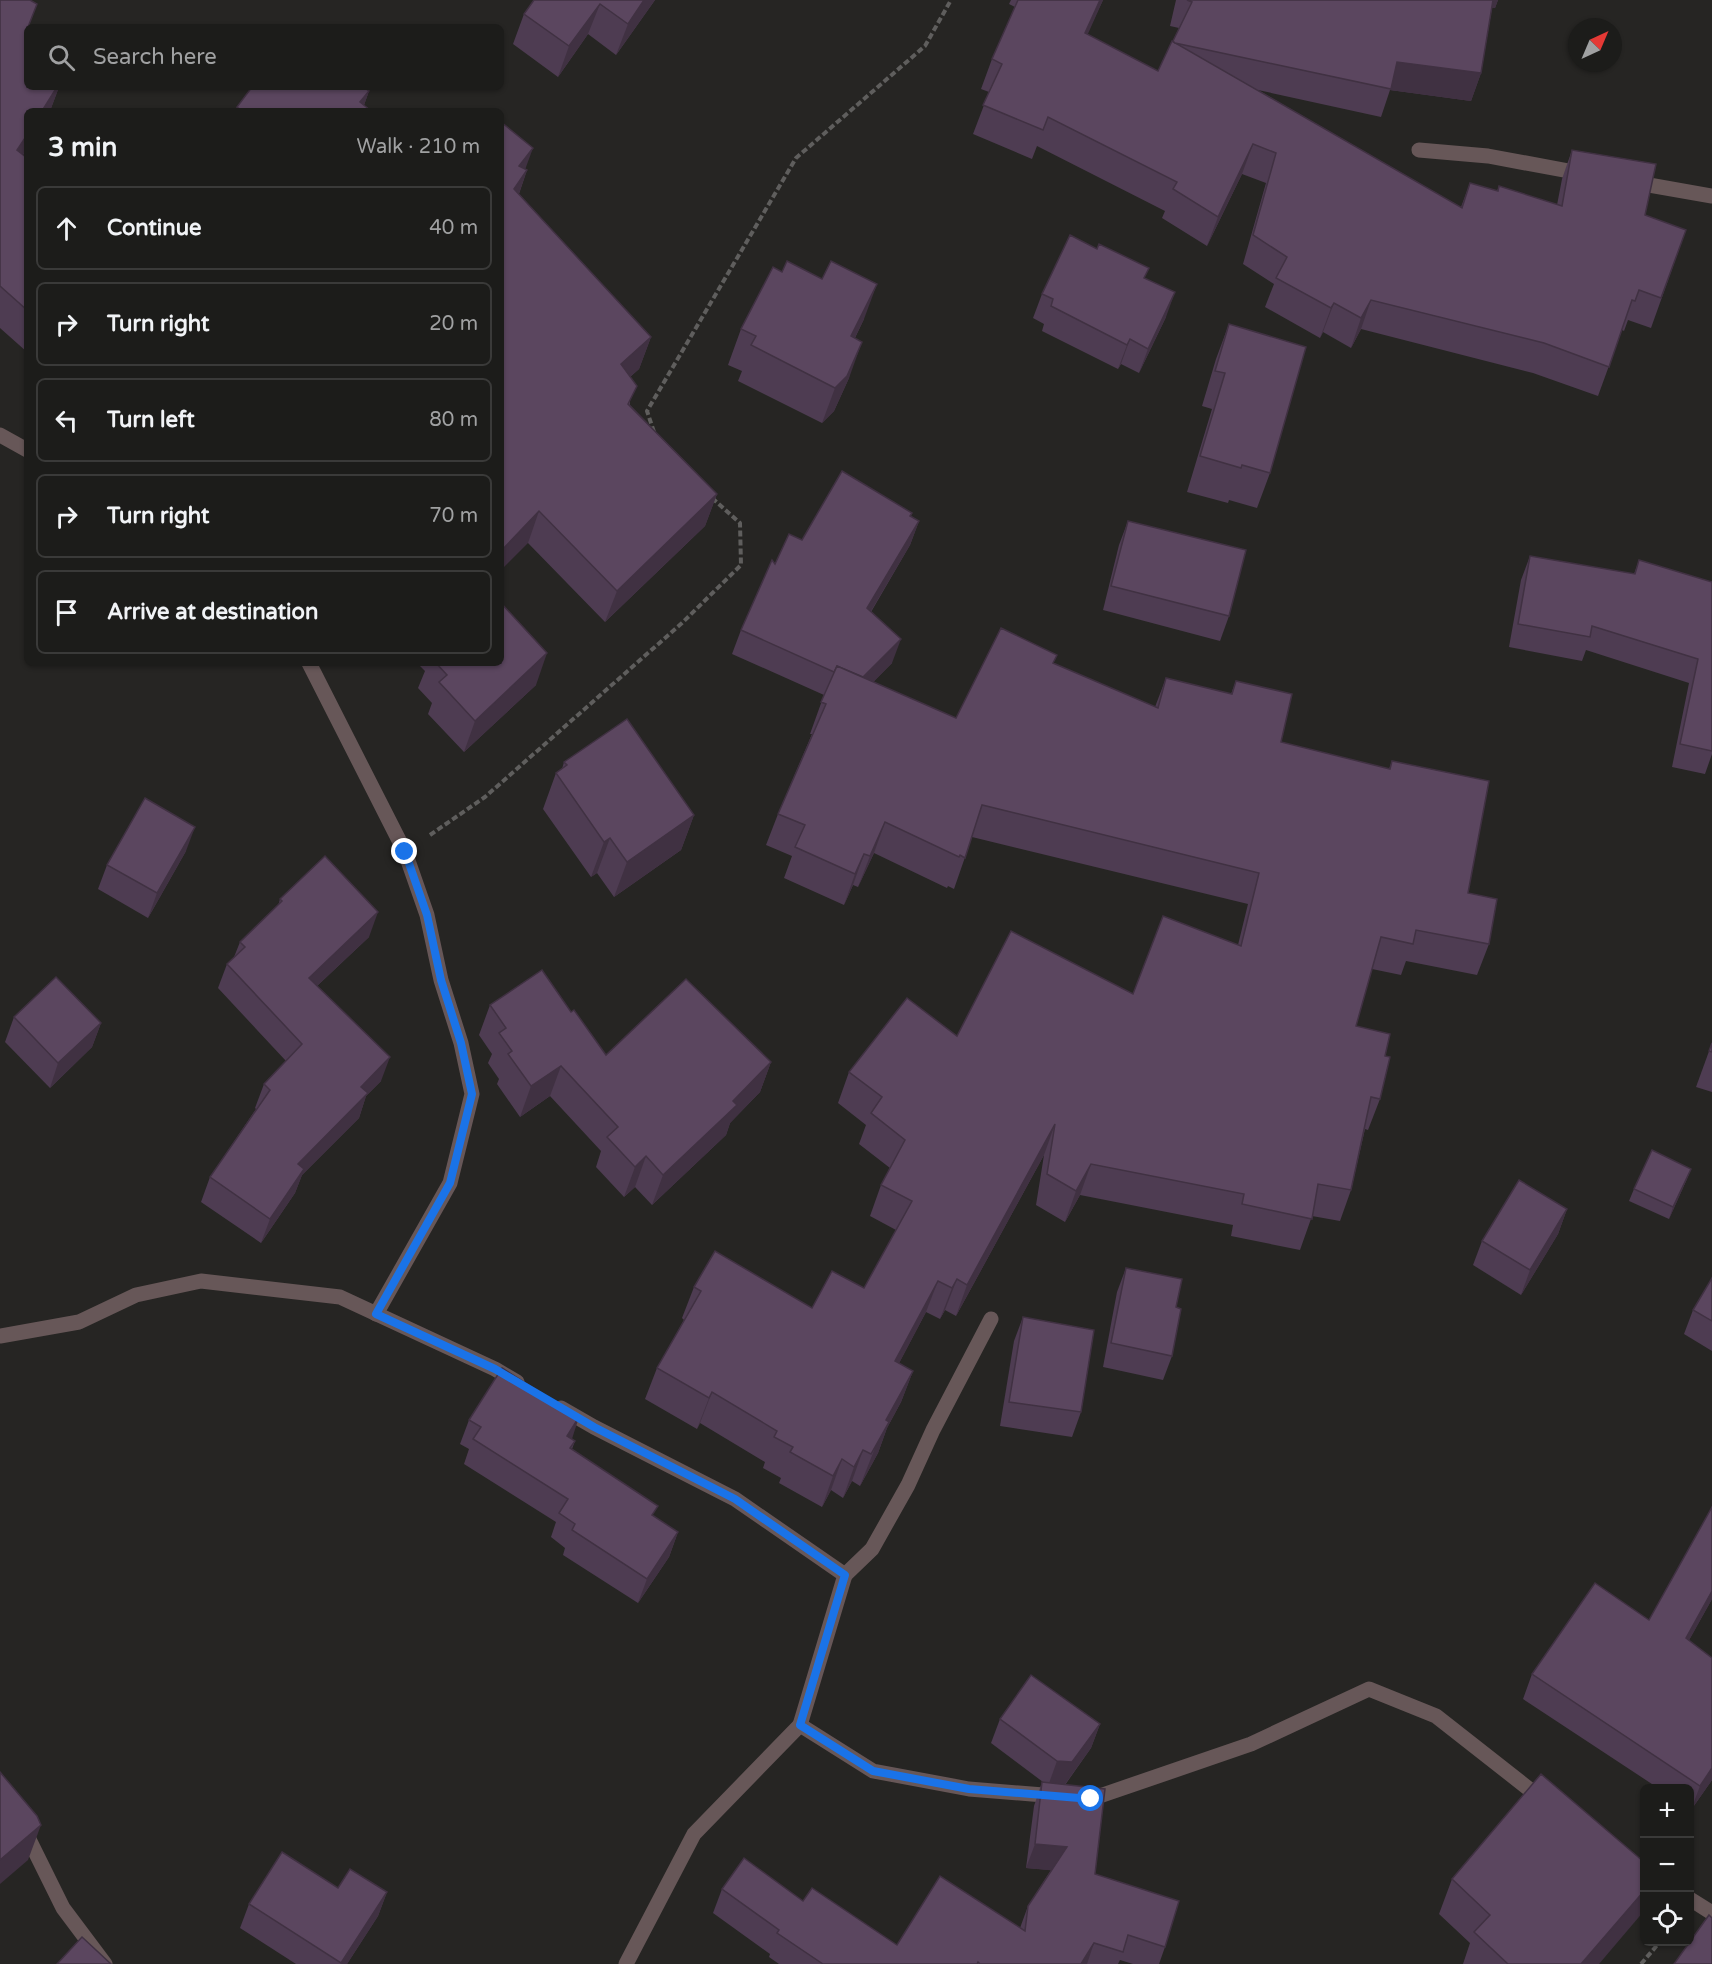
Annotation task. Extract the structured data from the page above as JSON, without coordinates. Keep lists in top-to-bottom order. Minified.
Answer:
{"north":"top right","page":{"search":"Search here","heading":["3 min","Walk · 210 m"],"list":[["Continue","40 m"],["Turn right","20 m"],["Turn left","80 m"],["Turn right","70 m"],"Arrive at destination"],"map_buttons":["+","−"]}}
